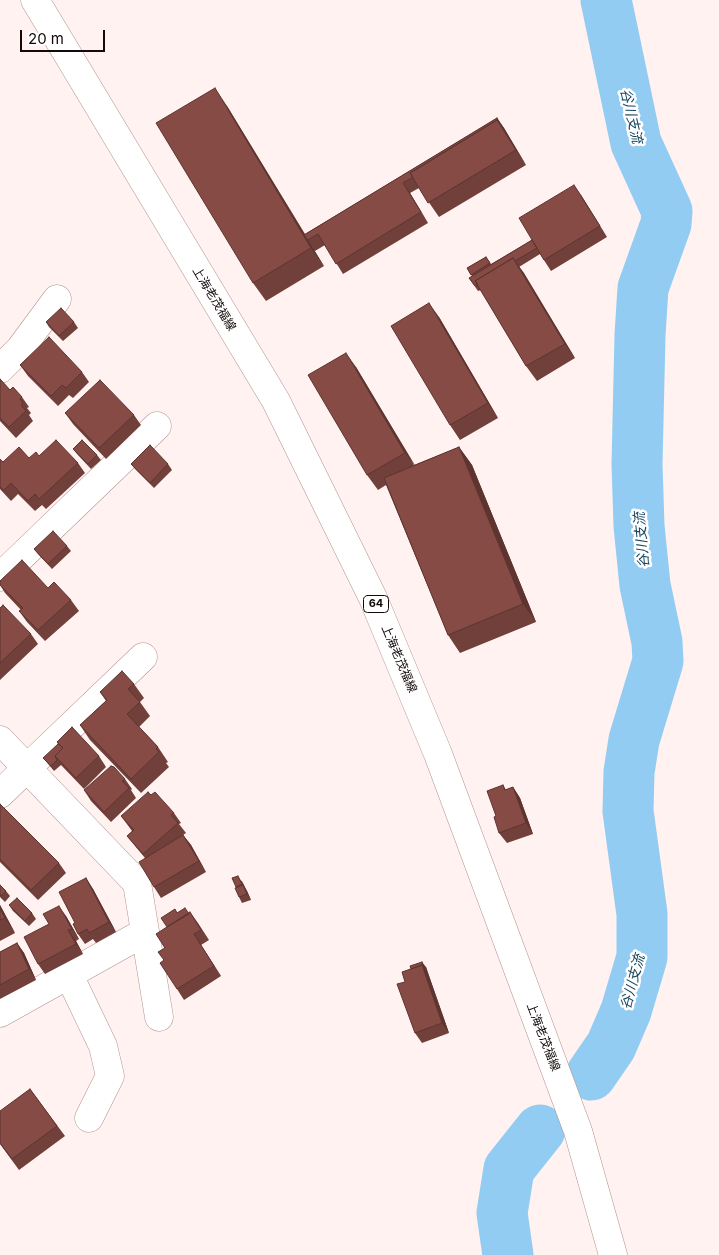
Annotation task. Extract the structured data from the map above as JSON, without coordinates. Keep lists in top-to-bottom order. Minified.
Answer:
{"streets":{"main road":["上海老茂福線","64"]},"water":["谷川支流"],"scale_bar":"20 m"}
